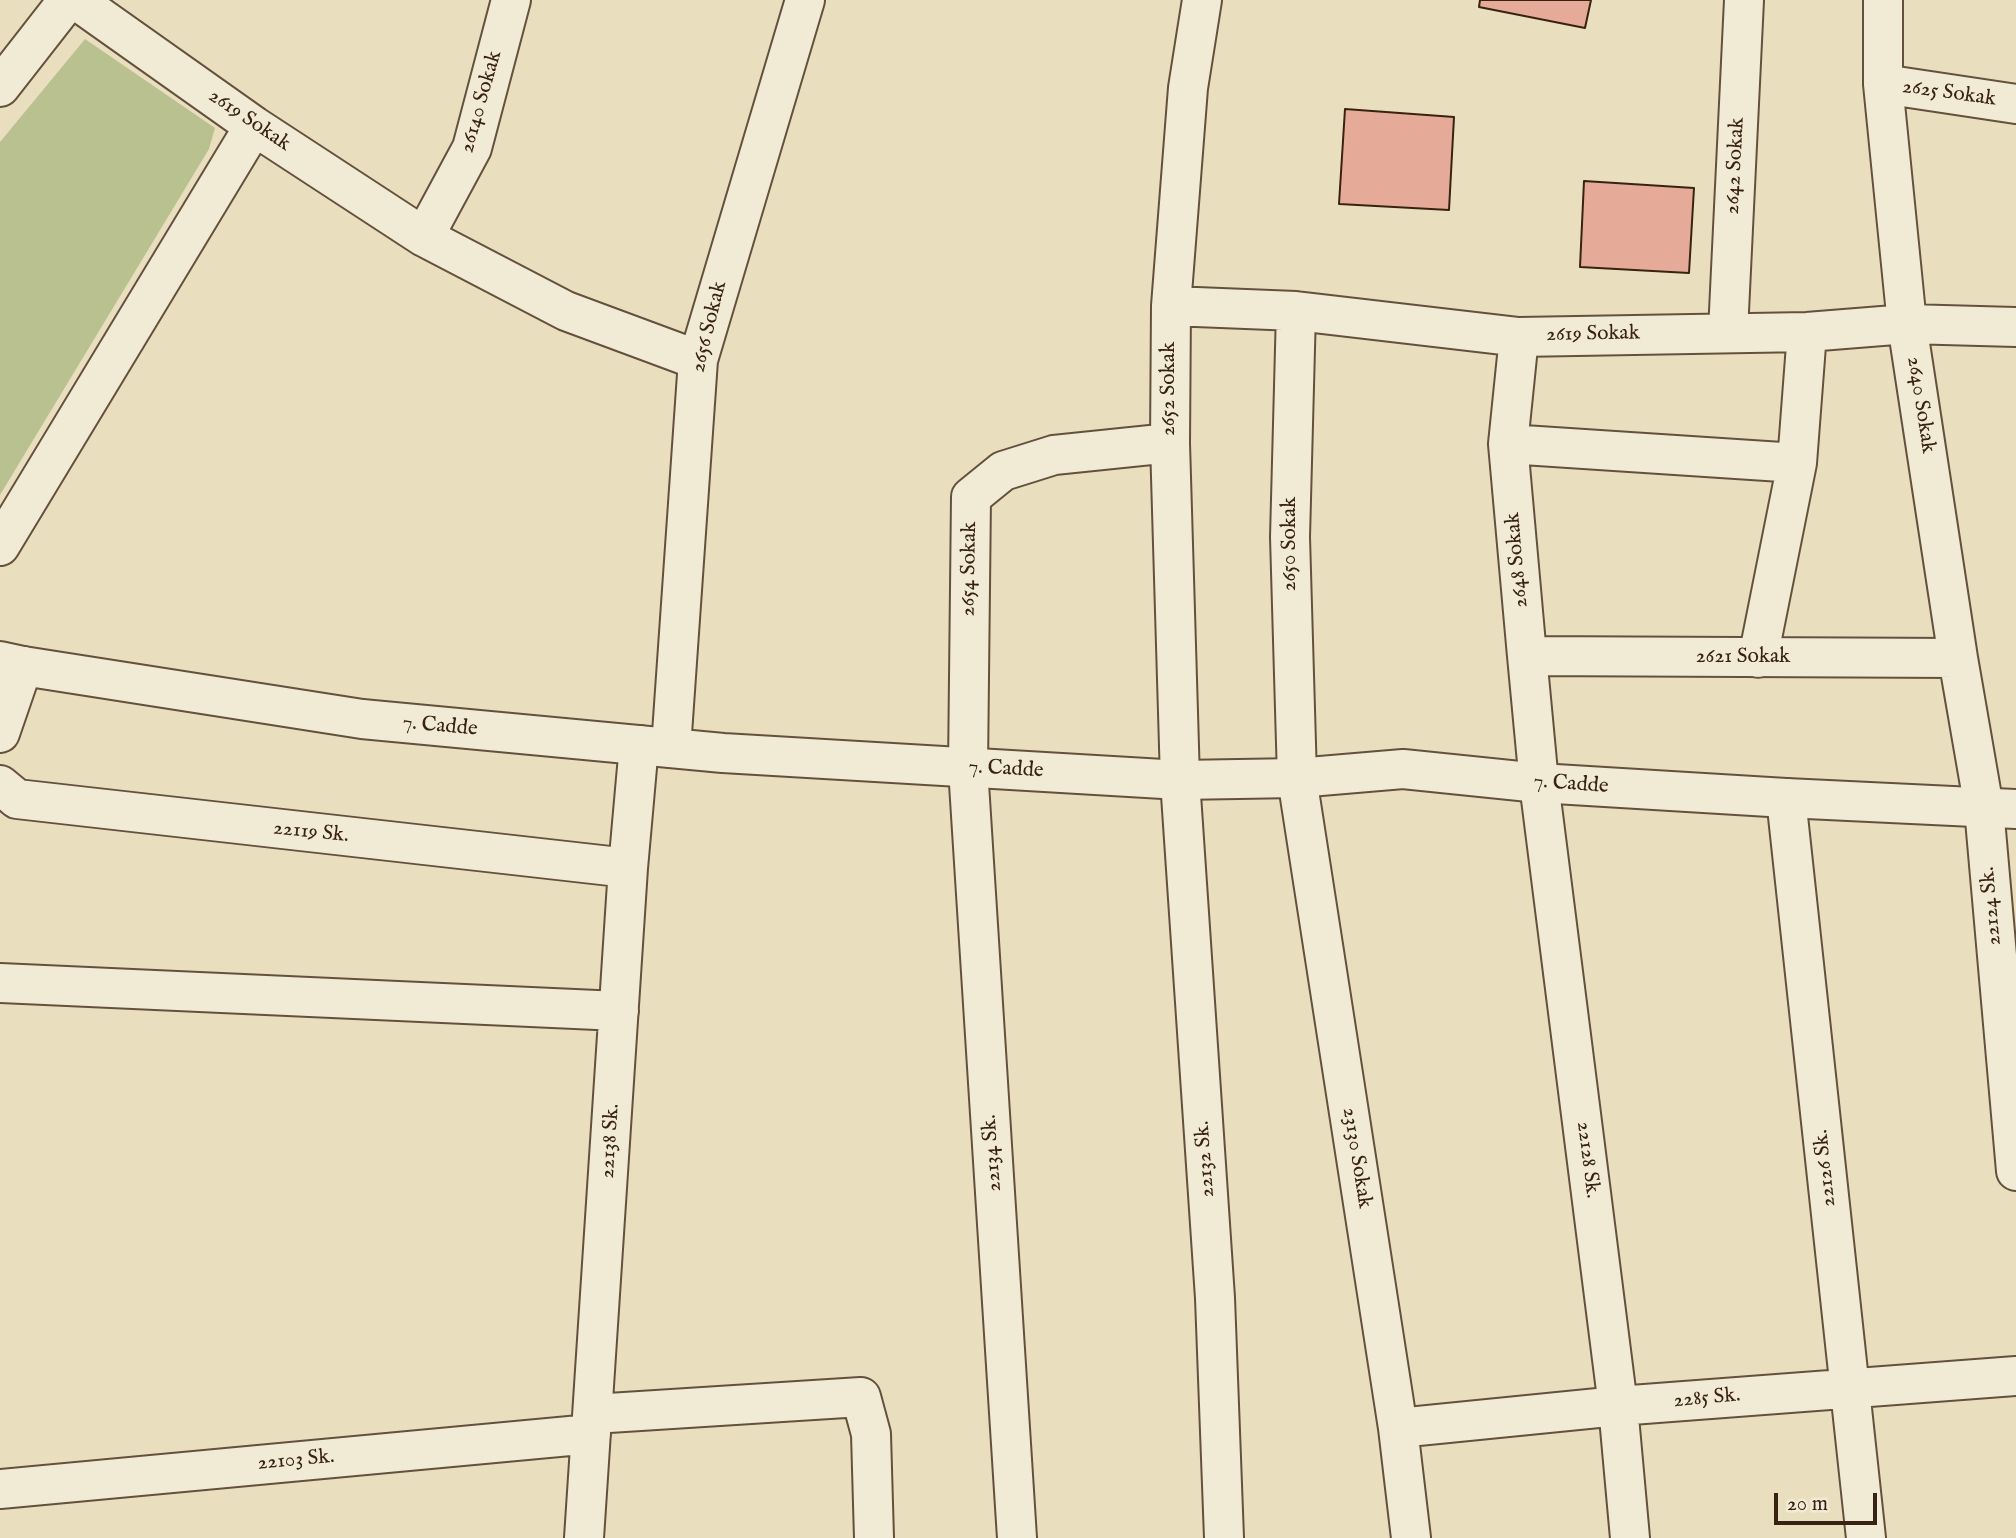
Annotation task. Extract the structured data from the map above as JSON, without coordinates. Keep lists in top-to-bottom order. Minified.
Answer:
{"streets":{"street":["2625 Sokak","26140 Sokak","2619 Sokak","2642 Sokak","2656 Sokak","2652 Sokak","2640 Sokak","2650 Sokak","2648 Sokak","2654 Sokak","2621 Sokak","7. Cadde","22119 Sk.","22124 Sk.","22138 Sk.","22134 Sk.","23130 Sokak","22132 Sk.","22128 Sk.","22126 Sk.","2285 Sk.","22103 Sk."]},"crossings":[["2625 Sokak","2640 Sokak"],["26140 Sokak","2619 Sokak"],["2619 Sokak","2642 Sokak"],["2619 Sokak","2656 Sokak"],["2619 Sokak","2652 Sokak"],["2619 Sokak","2640 Sokak"],["2619 Sokak","2650 Sokak"],["2619 Sokak","2648 Sokak"],["2656 Sokak","7. Cadde"],["2656 Sokak","22138 Sk."],["2652 Sokak","2654 Sokak"],["2652 Sokak","7. Cadde"],["2652 Sokak","22132 Sk."],["2640 Sokak","2621 Sokak"],["2640 Sokak","7. Cadde"],["2640 Sokak","22124 Sk."],["2650 Sokak","7. Cadde"],["2650 Sokak","23130 Sokak"],["2648 Sokak","2621 Sokak"],["2648 Sokak","7. Cadde"],["2648 Sokak","22128 Sk."],["2654 Sokak","7. Cadde"],["2654 Sokak","22134 Sk."],["7. Cadde","22124 Sk."],["7. Cadde","22138 Sk."],["7. Cadde","22134 Sk."],["7. Cadde","23130 Sokak"],["7. Cadde","22132 Sk."],["7. Cadde","22128 Sk."],["7. Cadde","22126 Sk."],["22119 Sk.","22138 Sk."],["22138 Sk.","22103 Sk."],["23130 Sokak","2285 Sk."],["22128 Sk.","2285 Sk."],["22126 Sk.","2285 Sk."]],"scale_bar":"20 m"}
